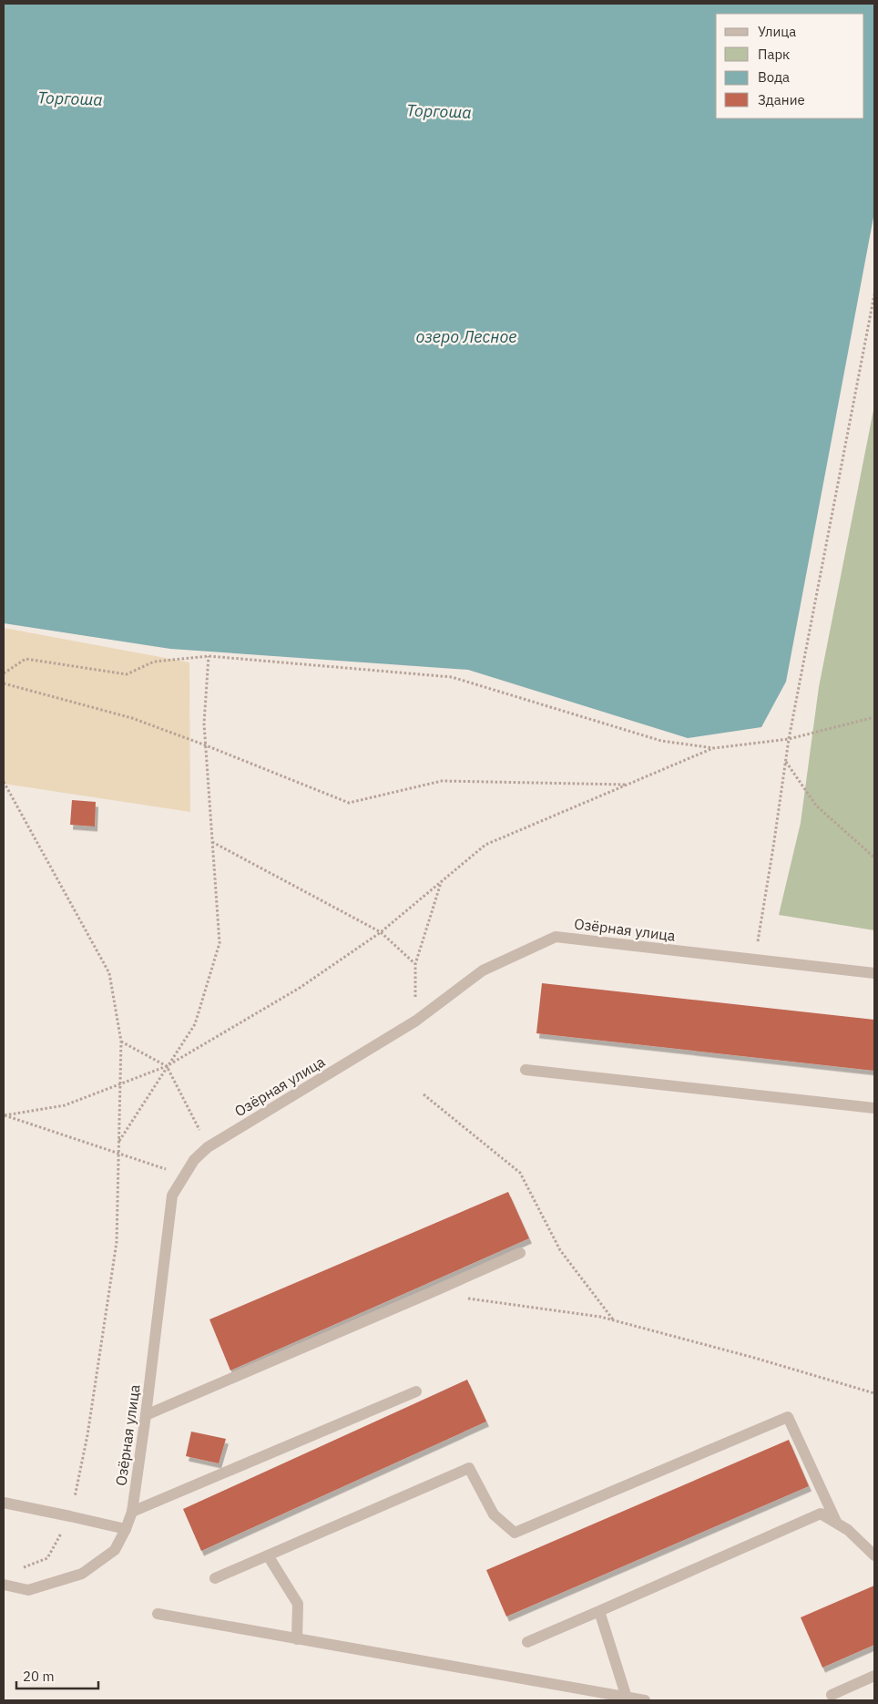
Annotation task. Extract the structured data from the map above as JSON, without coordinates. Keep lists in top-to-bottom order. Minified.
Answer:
{"streets":{"street":["Озёрная улица"]},"water":["Торгоша","озеро Лесное"],"legend":["Улица","Парк","Вода","Здание"],"scale_bar":"20 m"}
